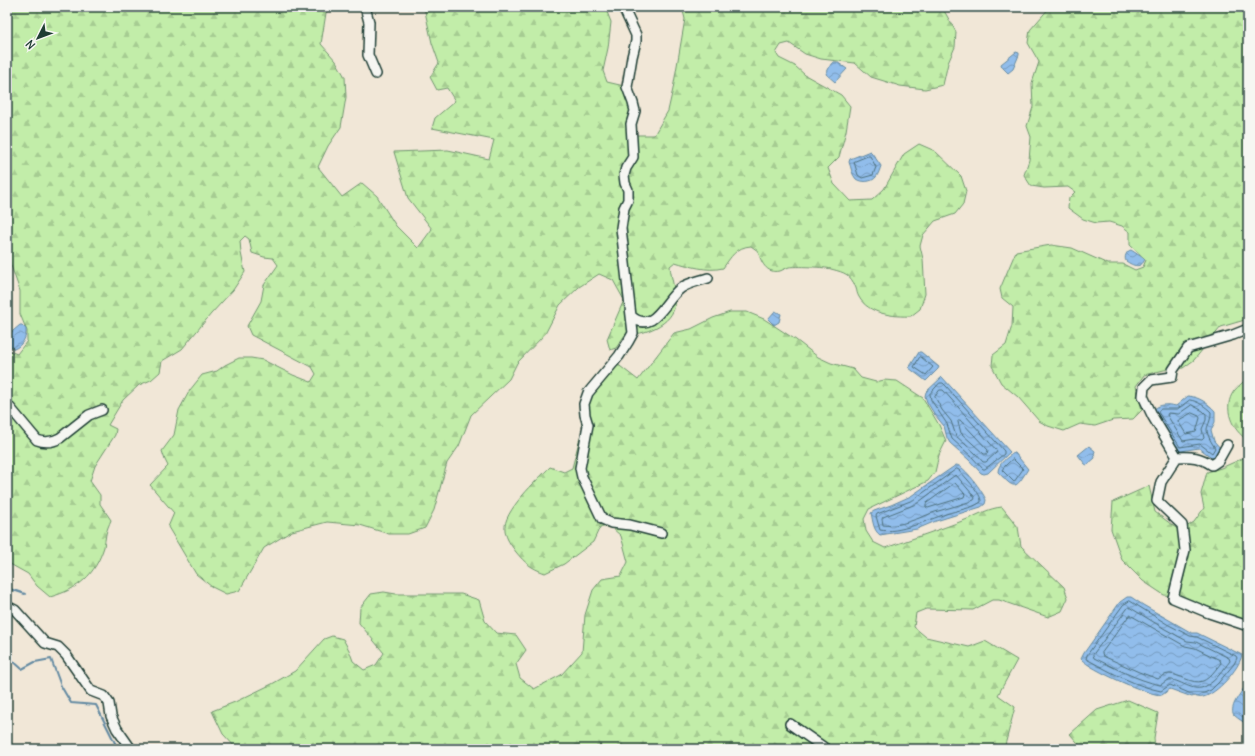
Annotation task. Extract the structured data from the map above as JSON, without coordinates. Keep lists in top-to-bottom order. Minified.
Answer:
{"north":"bottom left"}
